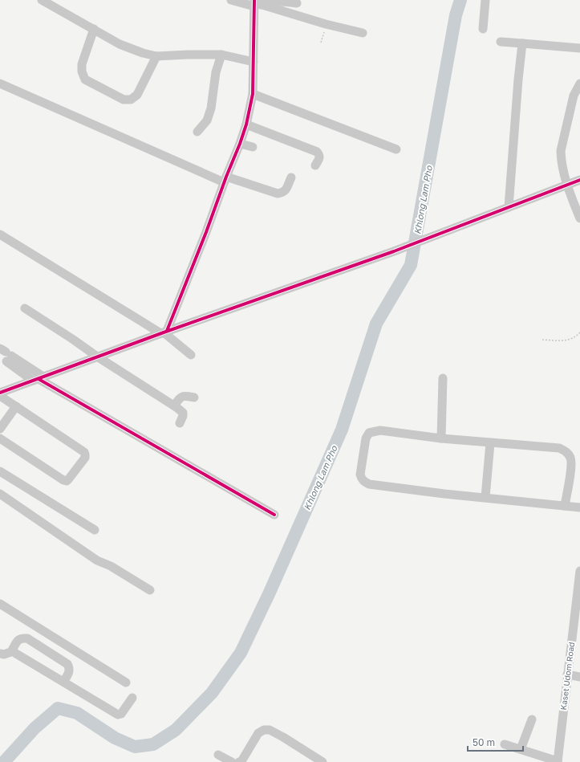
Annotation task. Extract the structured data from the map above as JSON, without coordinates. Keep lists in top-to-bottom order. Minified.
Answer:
{"streets":{"street":["Kaset Udom Road"]},"water":["Khlong Lam Pho"],"scale_bar":"50 m"}
